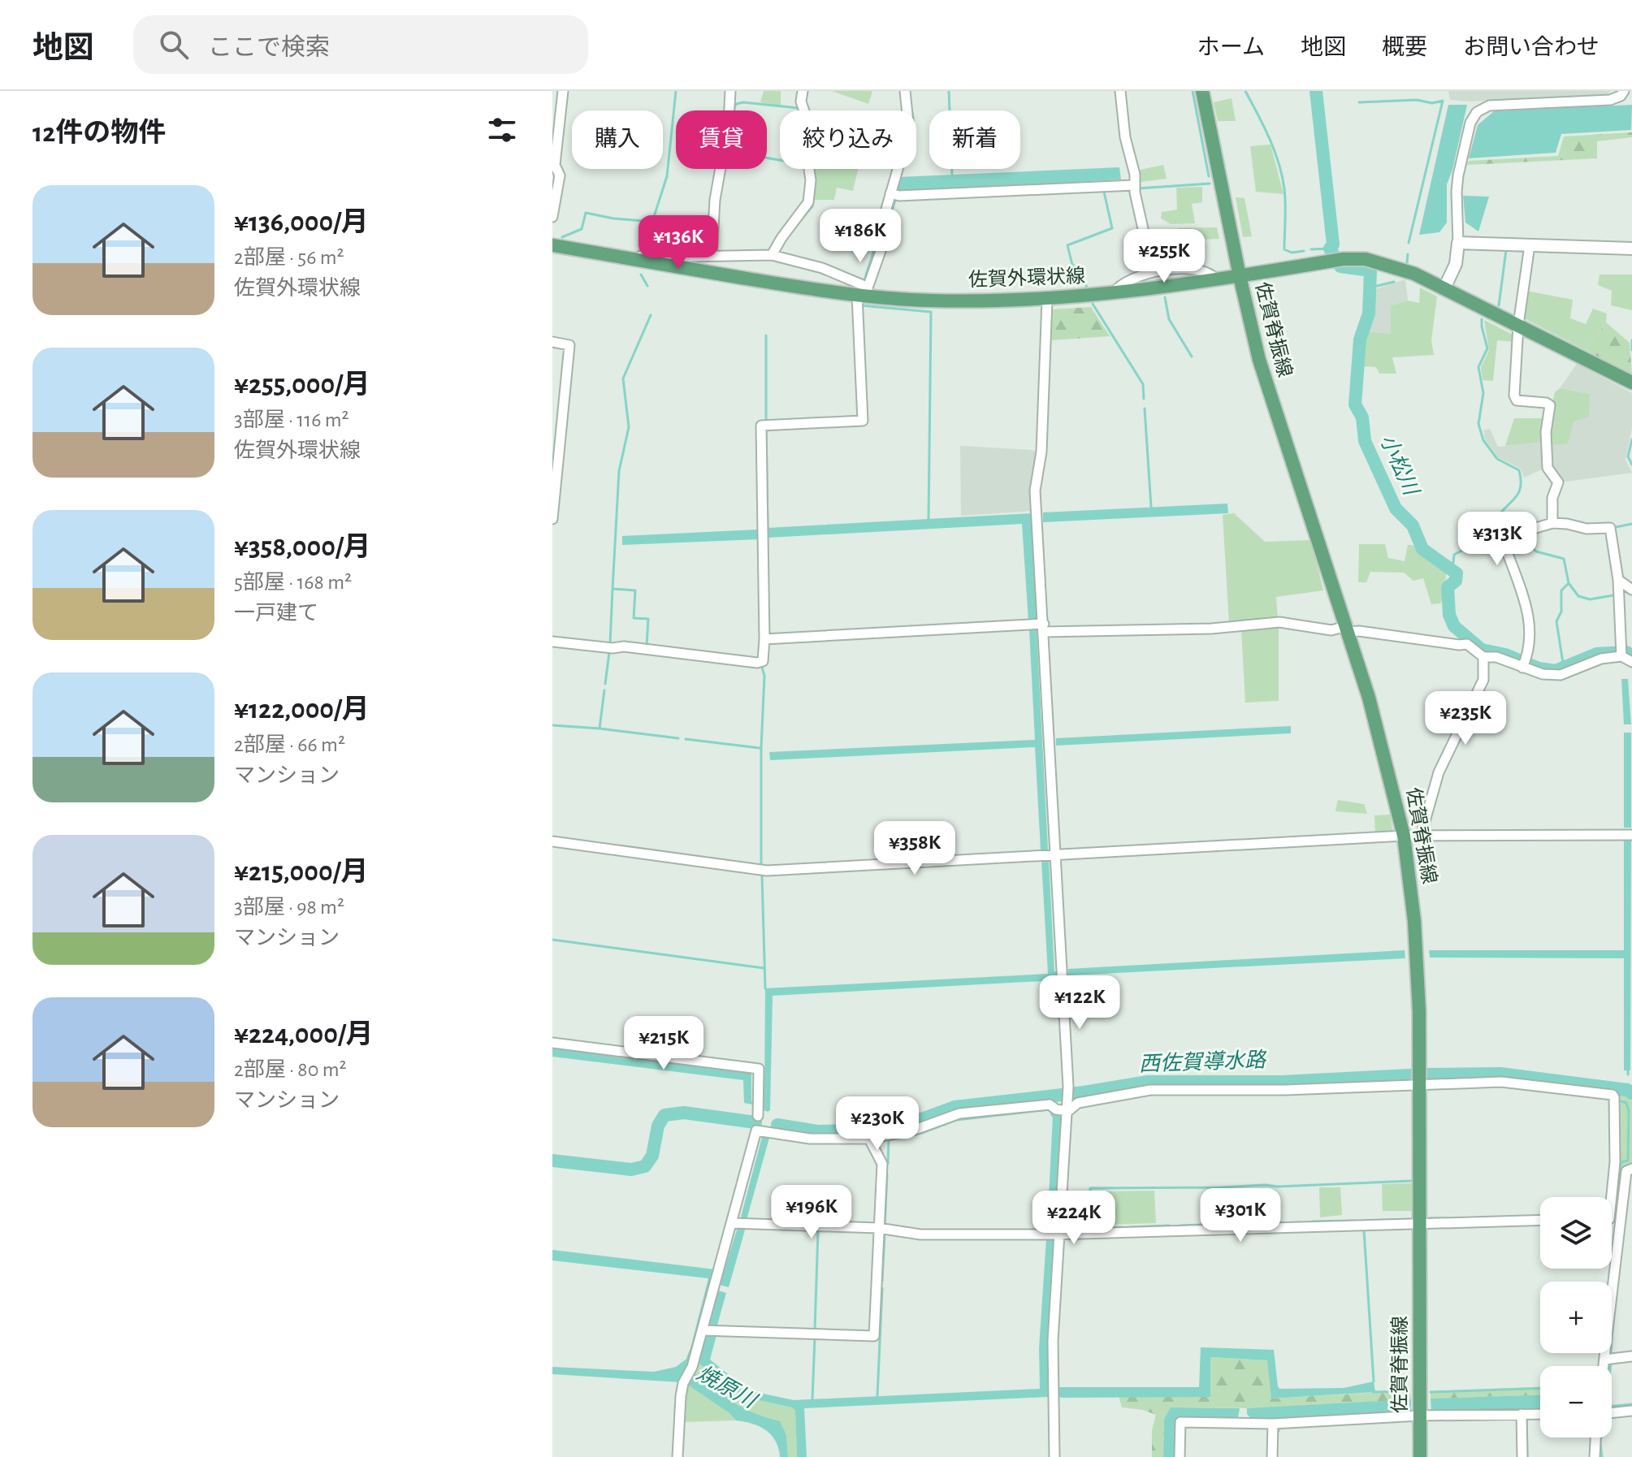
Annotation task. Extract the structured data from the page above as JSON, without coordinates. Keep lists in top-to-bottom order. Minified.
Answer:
{"streets":{"main road":["佐賀外環状線","佐賀脊振線"]},"crossings":[["佐賀外環状線","佐賀脊振線"]],"water":["小松川","西佐賀導水路","焼原川"],"page":{"header":"地図","search":"ここで検索","nav":["ホーム","地図","概要","お問い合わせ"],"heading":"12件の物件","chip":["購入","賃貸","絞り込み","新着"],"list":[{"name":"¥136,000/月","note":"2部屋 · 56 m² · 佐賀外環状線"},{"name":"¥255,000/月","note":"3部屋 · 116 m² · 佐賀外環状線"},{"name":"¥358,000/月","note":"5部屋 · 168 m² · 一戸建て"},{"name":"¥122,000/月","note":"2部屋 · 66 m² · マンション"},{"name":"¥215,000/月","note":"3部屋 · 98 m² · マンション"},{"name":"¥224,000/月","note":"2部屋 · 80 m² · マンション"}],"price":["¥186K","¥136K","¥255K","¥313K","¥235K","¥358K","¥122K","¥215K","¥230K","¥196K","¥301K","¥224K"],"map_buttons":["+","−"]}}
